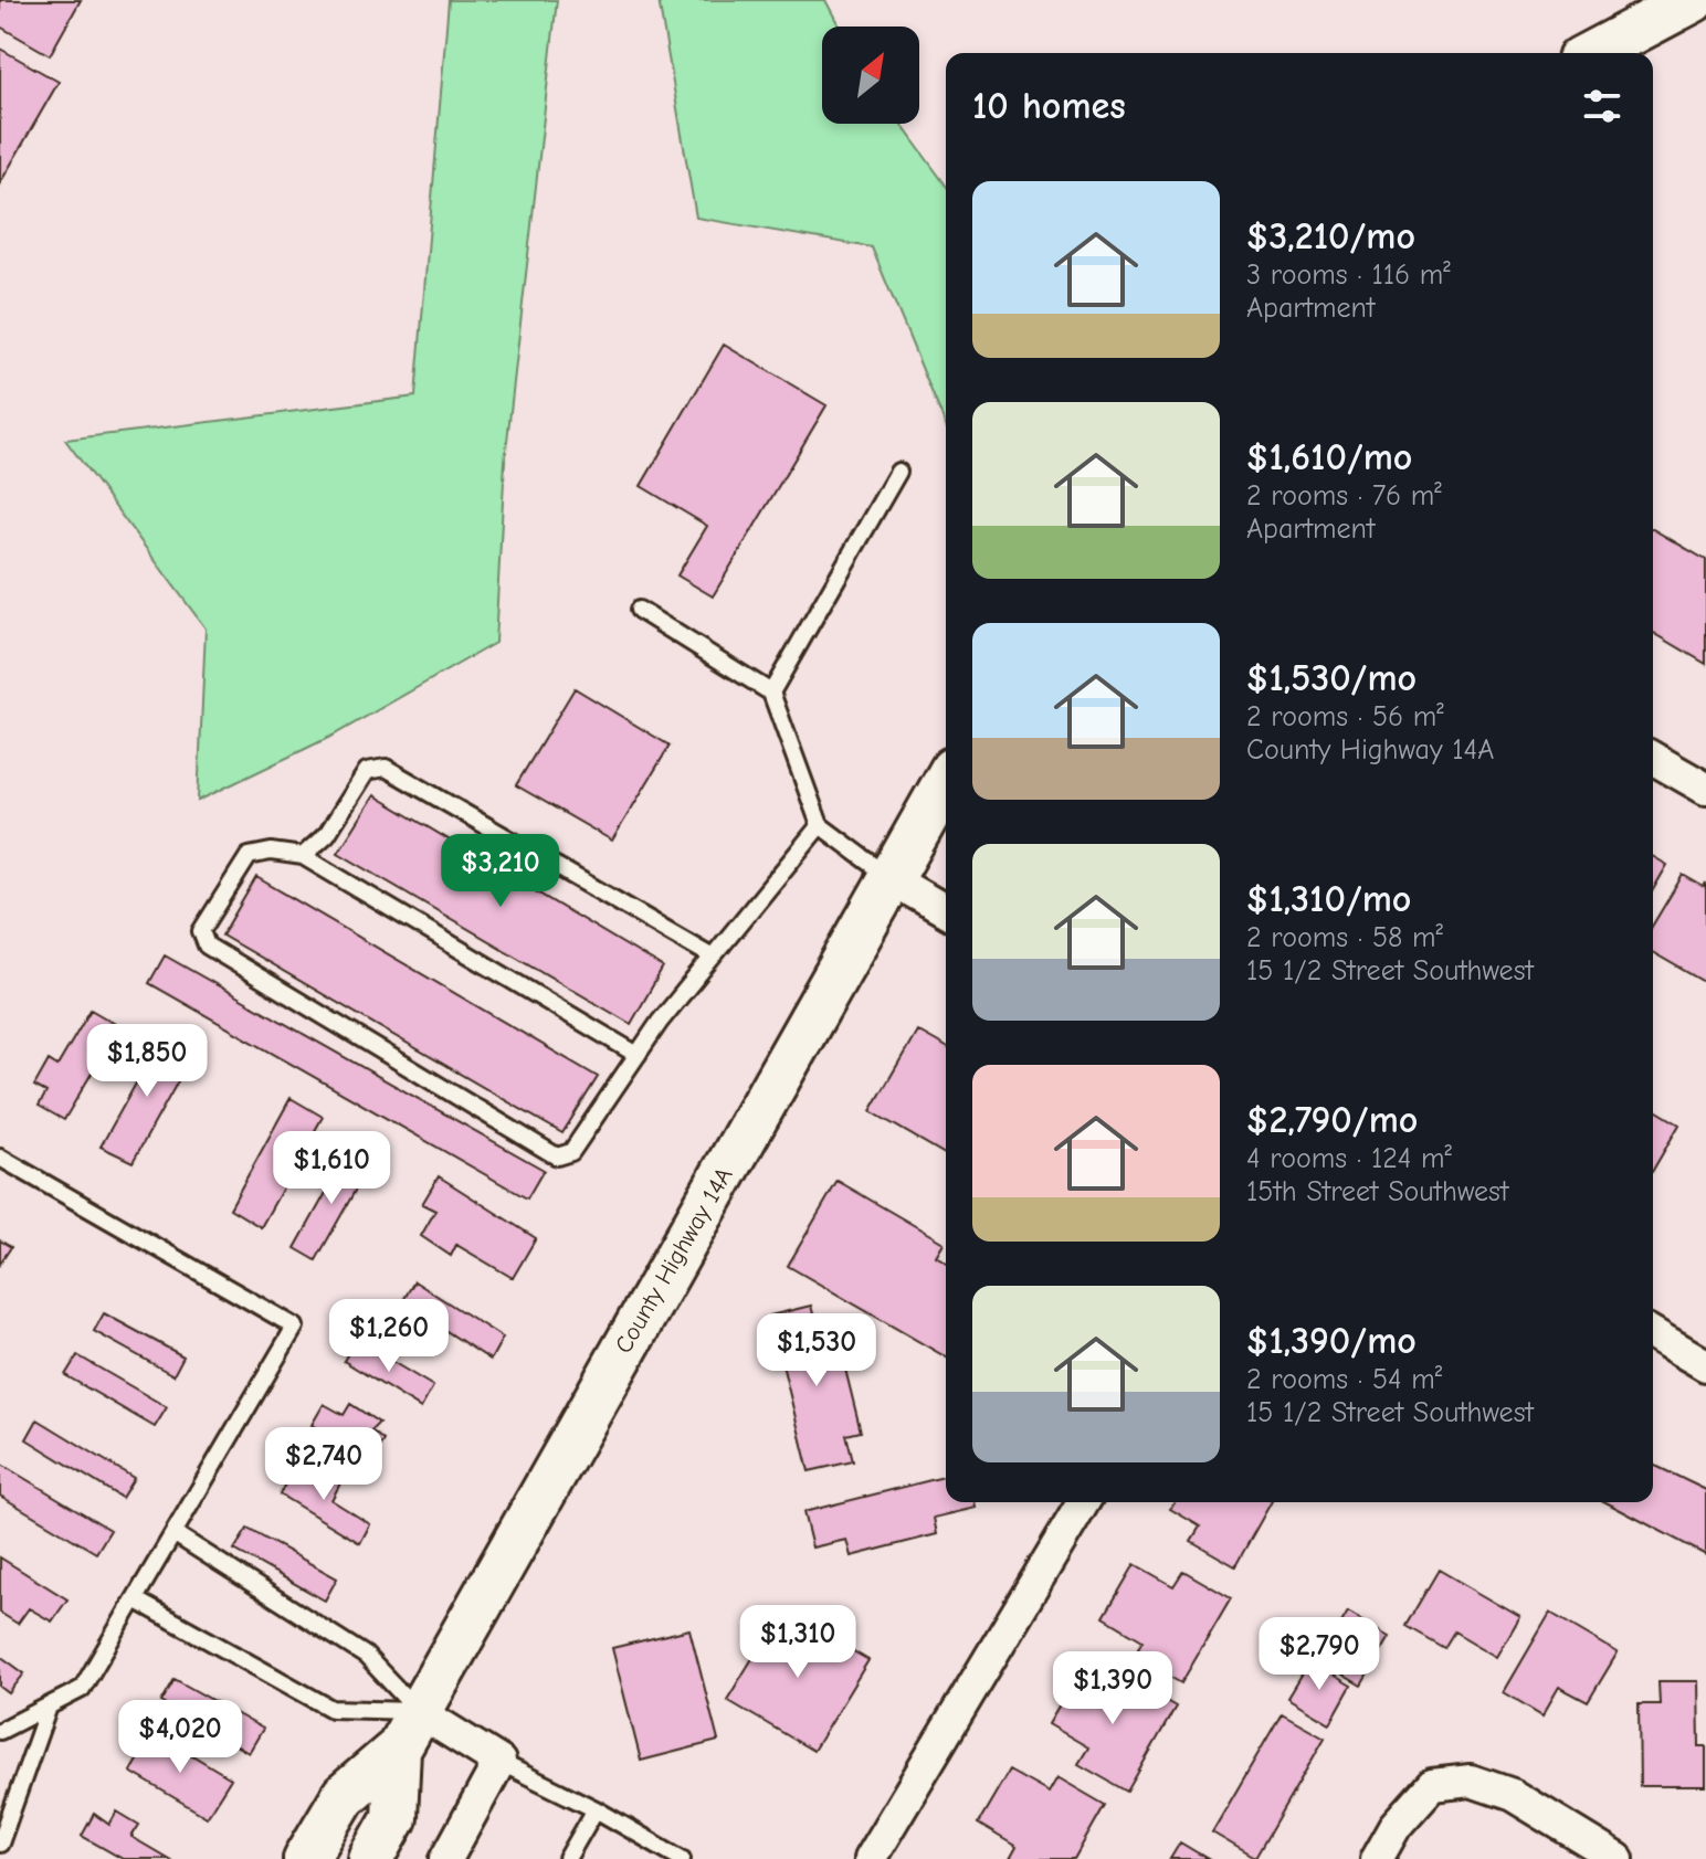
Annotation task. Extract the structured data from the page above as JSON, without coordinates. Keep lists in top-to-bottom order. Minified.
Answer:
{"streets":{"main road":["County Highway 14A"]},"north":"top right","page":{"heading":"10 homes","list":[{"name":"$3,210/mo","note":"3 rooms · 116 m² · Apartment"},{"name":"$1,610/mo","note":"2 rooms · 76 m² · Apartment"},{"name":"$1,530/mo","note":"2 rooms · 56 m² · County Highway 14A"},{"name":"$1,310/mo","note":"2 rooms · 58 m² · 15 1/2 Street Southwest"},{"name":"$2,790/mo","note":"4 rooms · 124 m² · 15th Street Southwest"},{"name":"$1,390/mo","note":"2 rooms · 54 m² · 15 1/2 Street Southwest"}],"price":["$3,210","$1,850","$1,610","$1,260","$1,530","$2,740","$1,310","$2,790","$1,390","$4,020"]}}
